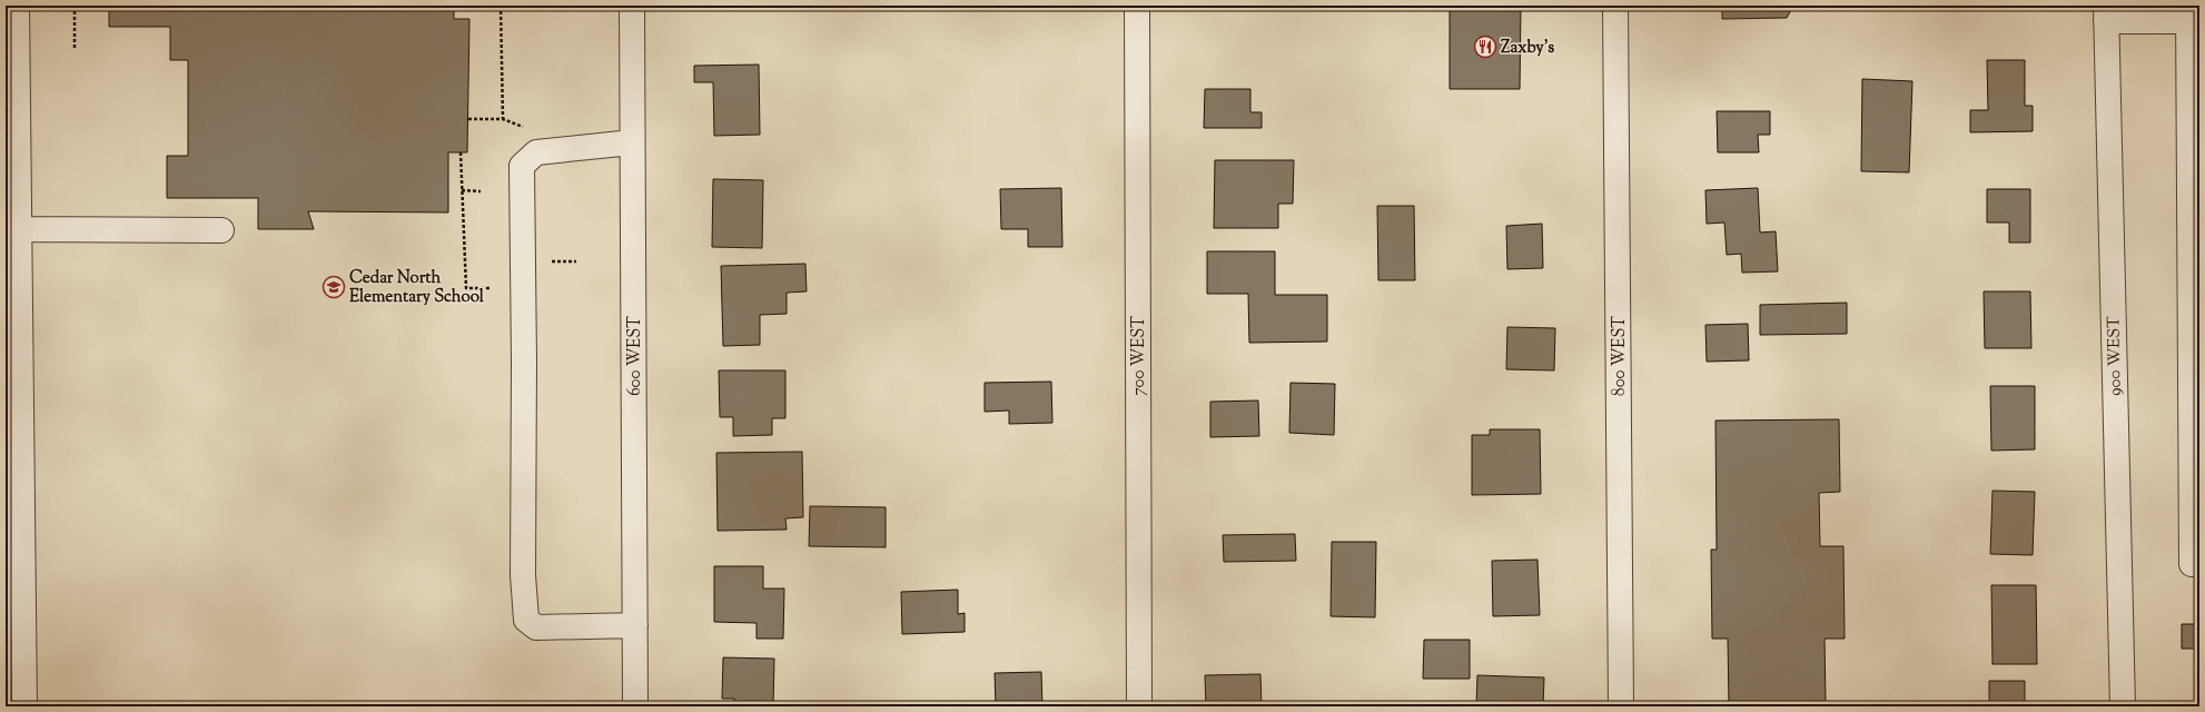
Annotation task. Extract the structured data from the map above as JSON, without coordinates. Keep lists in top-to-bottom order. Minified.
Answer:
{"streets":{"street":["600 WEST","700 WEST","800 WEST","900 WEST"]},"places":{"restaurant":["Zaxby's"],"school or university":["Cedar North Elementary School"]}}
